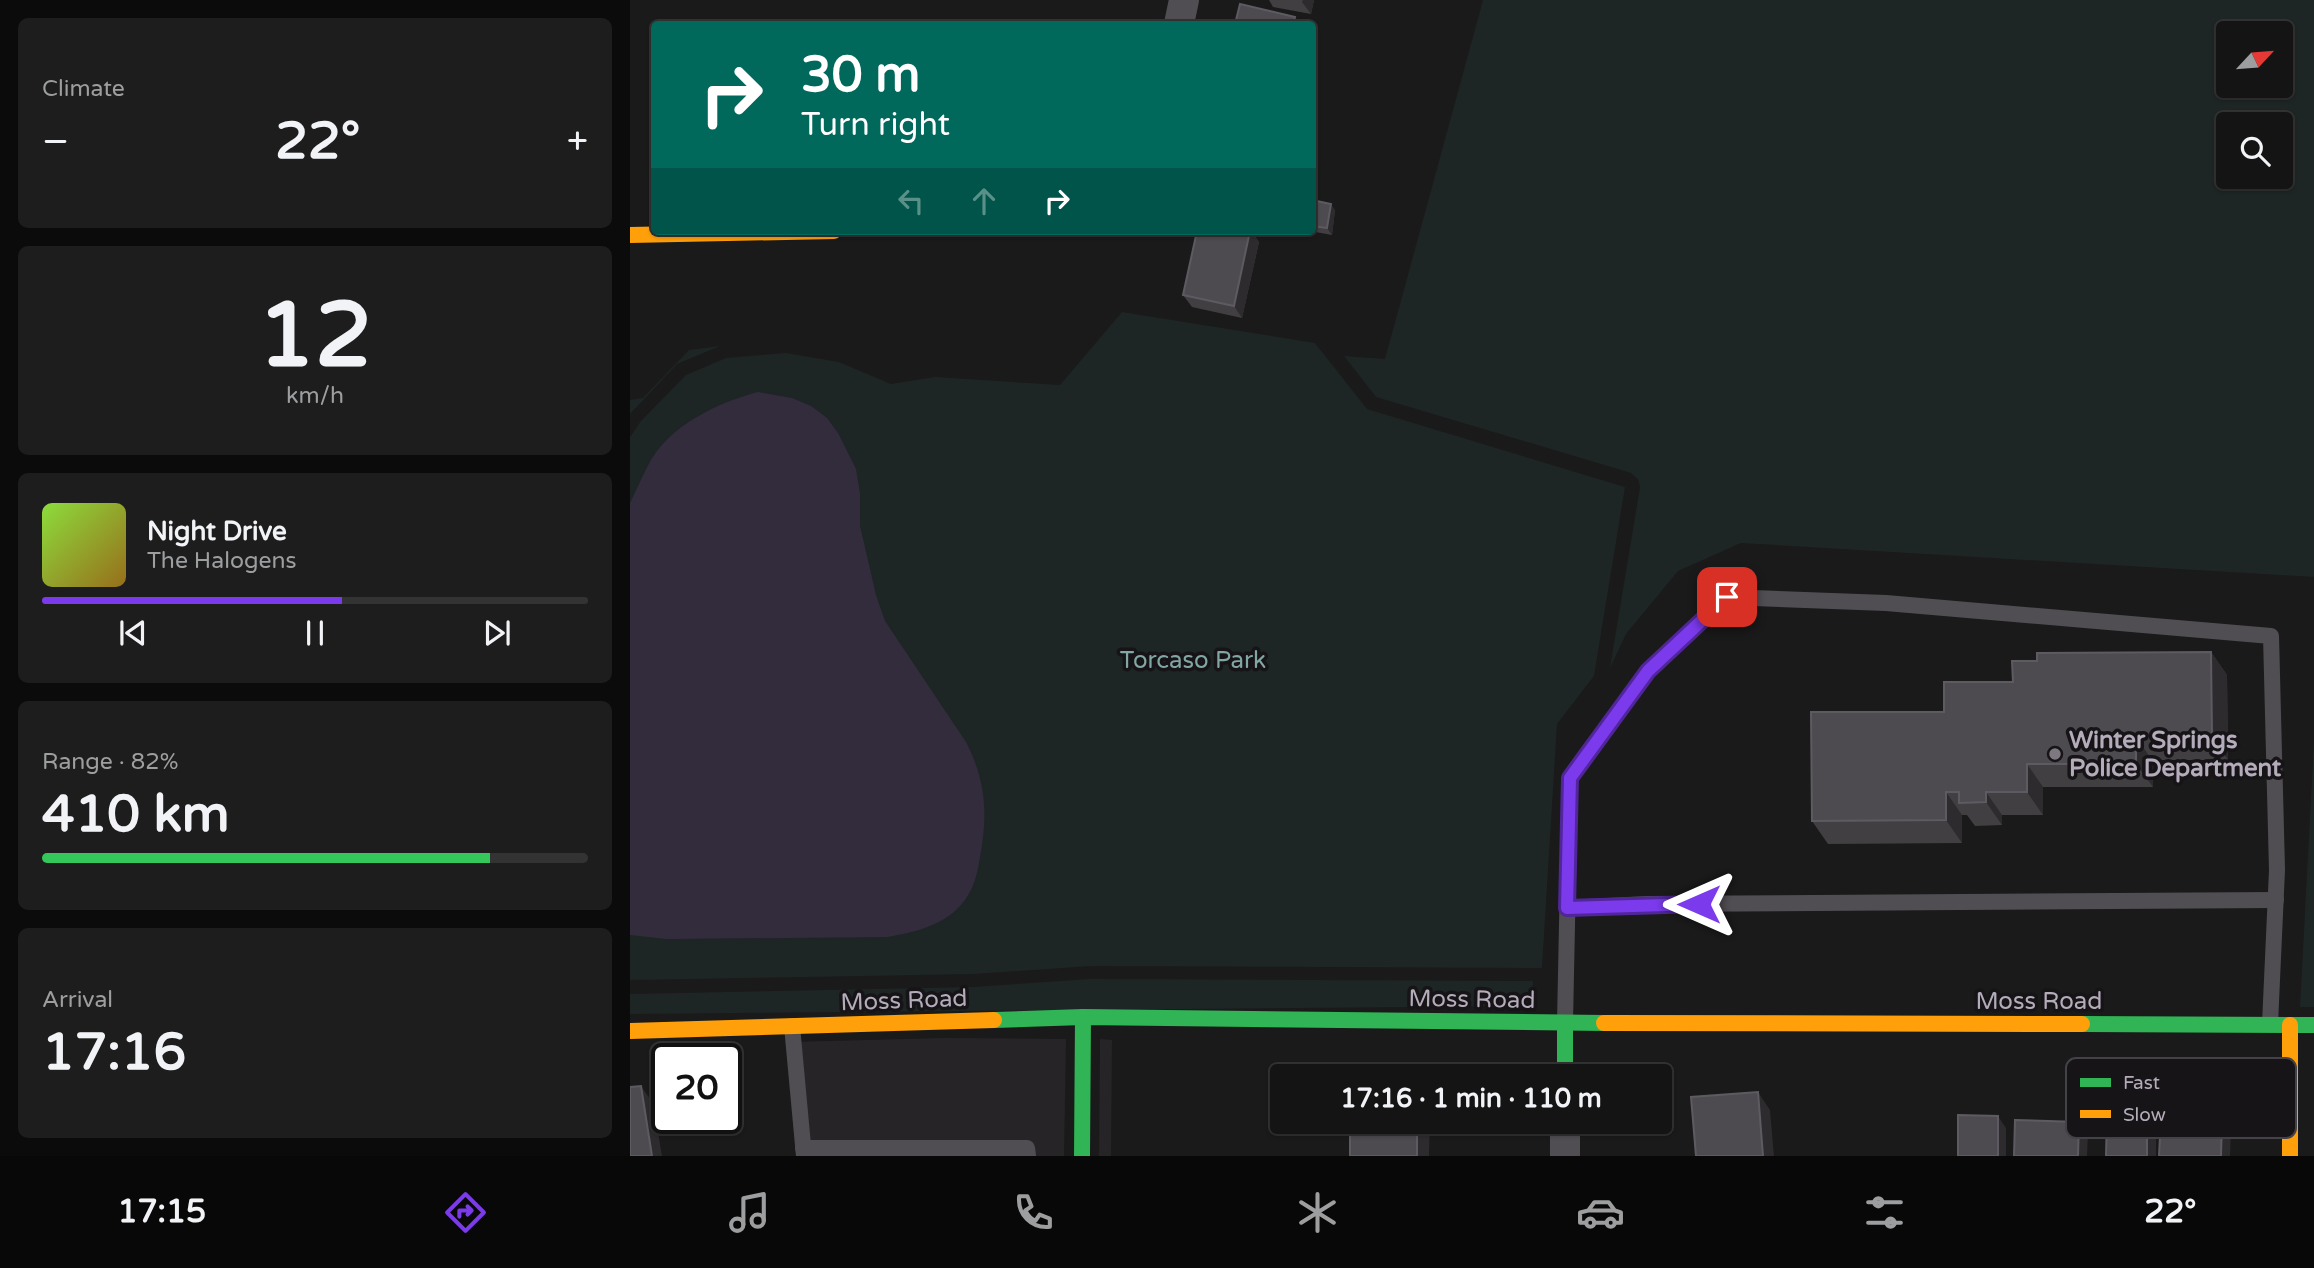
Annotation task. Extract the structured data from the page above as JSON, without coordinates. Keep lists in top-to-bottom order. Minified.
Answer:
{"streets":{"street":["Moss Road"]},"parks":["Torcaso Park"],"places":["Winter Springs Police Department"],"legend":["Fast","Slow"],"north":"top right","page":{"tile":["Climate",["12","km/h"],["Range · 82%","410 km"],["Arrival","17:16"]],"turn":["30 m","Turn right"],"heat":["−","22°","+"],"song":["Night Drive","The Halogens"],"limit":"20","trip":"17:16 · 1 min · 110 m","tabs":["17:15","22°"]}}
